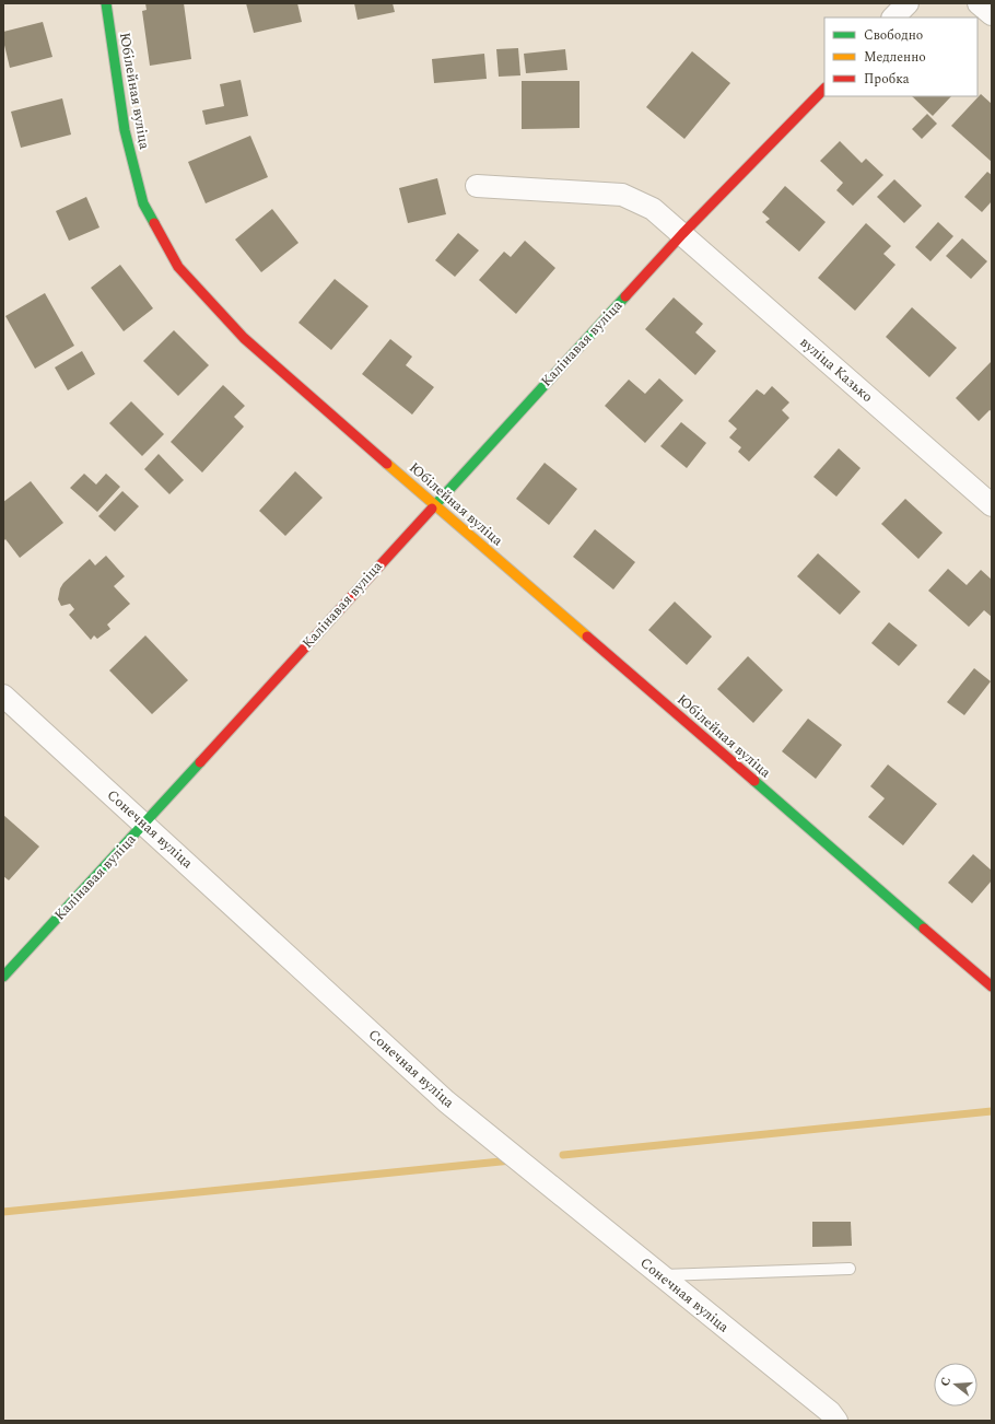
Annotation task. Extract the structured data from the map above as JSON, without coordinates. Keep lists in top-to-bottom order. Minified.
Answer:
{"streets":{"street":["Юбілейная вуліца","Калінавая вуліца","вуліца Казько","Сонечная вуліца"]},"crossings":[["Юбілейная вуліца","Калінавая вуліца"],["Калінавая вуліца","вуліца Казько"],["Калінавая вуліца","Сонечная вуліца"]],"legend":["Свободно","Медленно","Пробка"],"north":"left"}
